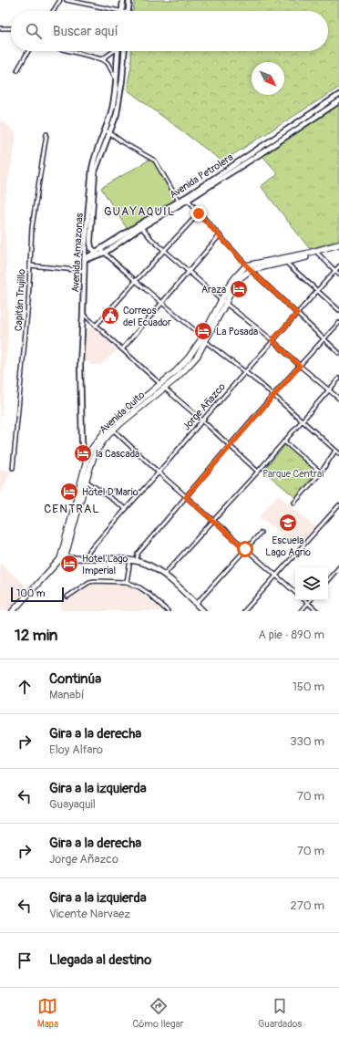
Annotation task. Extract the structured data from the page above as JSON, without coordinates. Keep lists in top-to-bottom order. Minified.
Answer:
{"streets":{"highway":["Avenida Quito"],"main road":["Avenida Petrolera","Avenida Amazonas"],"street":["Capitán Trujillo","Jorge Añazco"]},"crossings":[["Avenida Petrolera","Avenida Amazonas"],["Avenida Amazonas","Avenida Quito"]],"districts":["GUAYAQUIL","CENTRAL"],"parks":["Parque Central"],"places":{"hotel":["Araza","La Posada","la Cascada","Hotel D'Mario","Hotel Lago Imperial"],"public building":["Correos del Ecuador"],"school or university":["Escuela Lago Agrio"]},"scale_bar":"100 m","north":"bottom right","page":{"search":"Buscar aquí","scale":"100 m","heading":["12 min","A pie · 890 m"],"list":[["Continúa","Manabí","150 m"],["Gira a la derecha","Eloy Alfaro","330 m"],["Gira a la izquierda","Guayaquil","70 m"],["Gira a la derecha","Jorge Añazco","70 m"],["Gira a la izquierda","Vicente Narvaez","270 m"],"Llegada al destino"],"nav":["Mapa","Cómo llegar","Guardados"]}}
